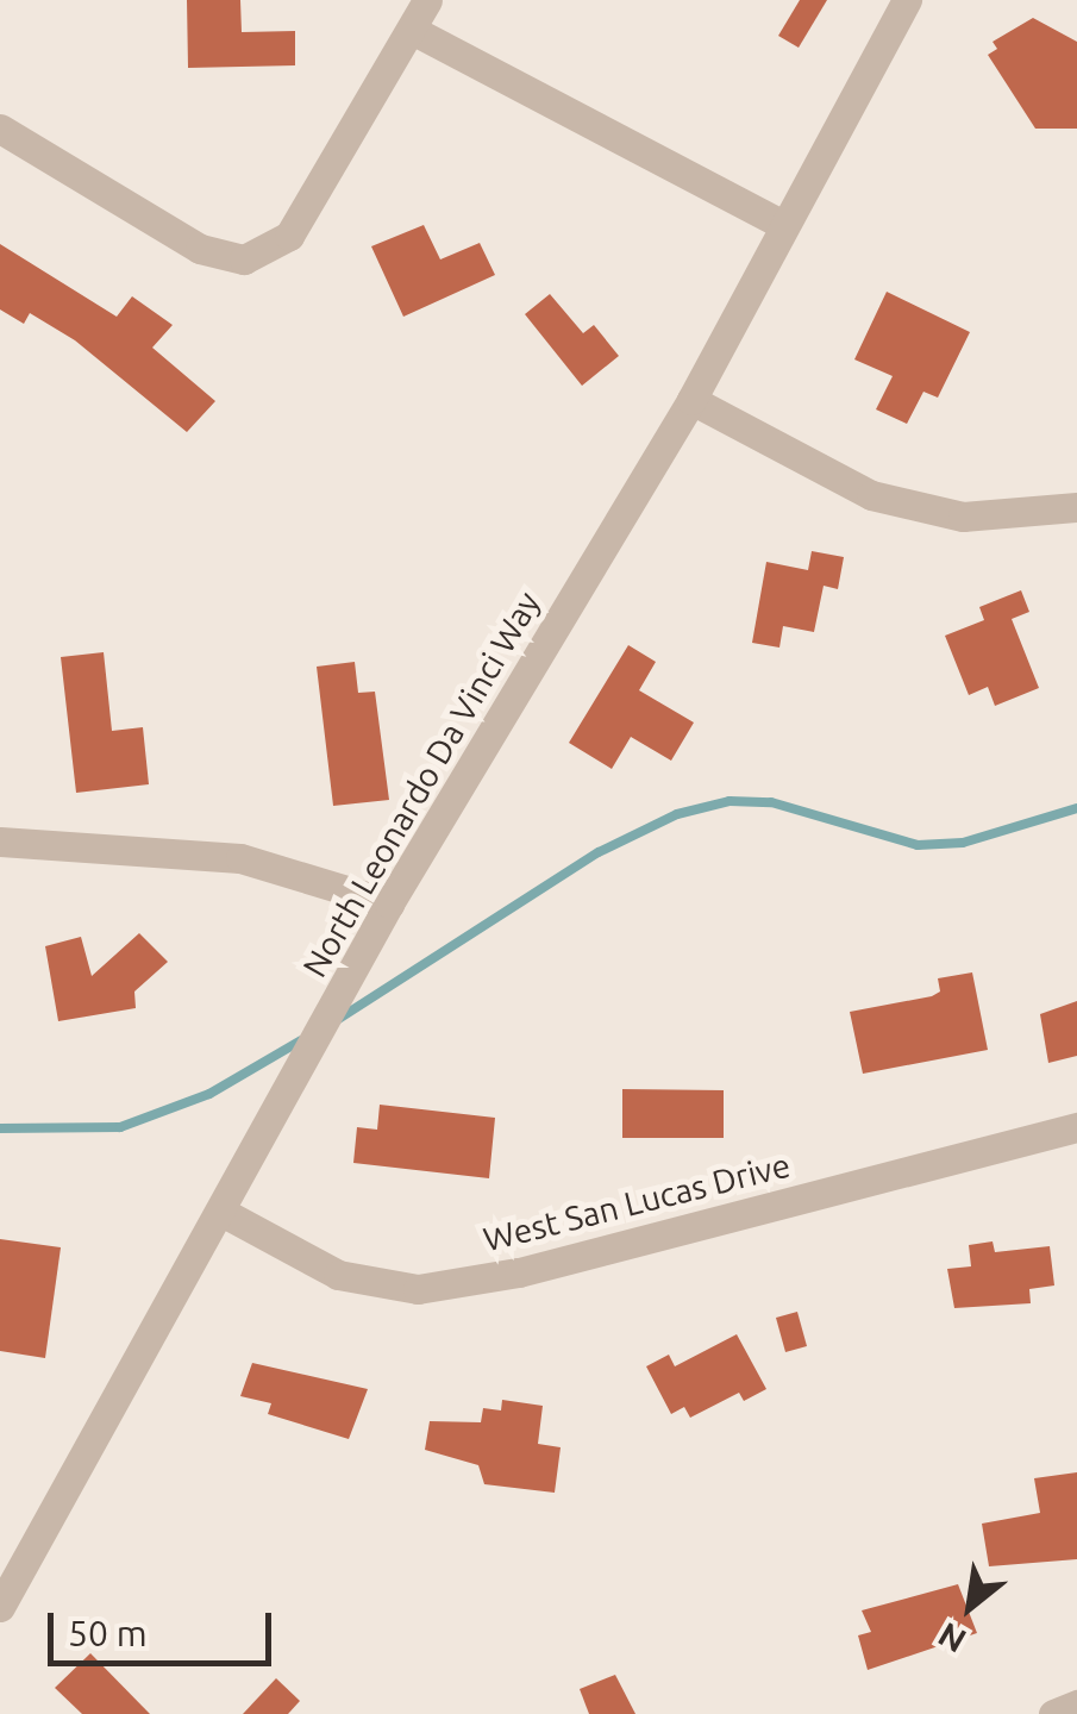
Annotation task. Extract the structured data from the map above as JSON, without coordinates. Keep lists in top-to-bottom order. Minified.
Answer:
{"streets":{"street":["North Leonardo Da Vinci Way","West San Lucas Drive"]},"crossings":[["North Leonardo Da Vinci Way","West San Lucas Drive"]],"scale_bar":"50 m","north":"bottom left"}
